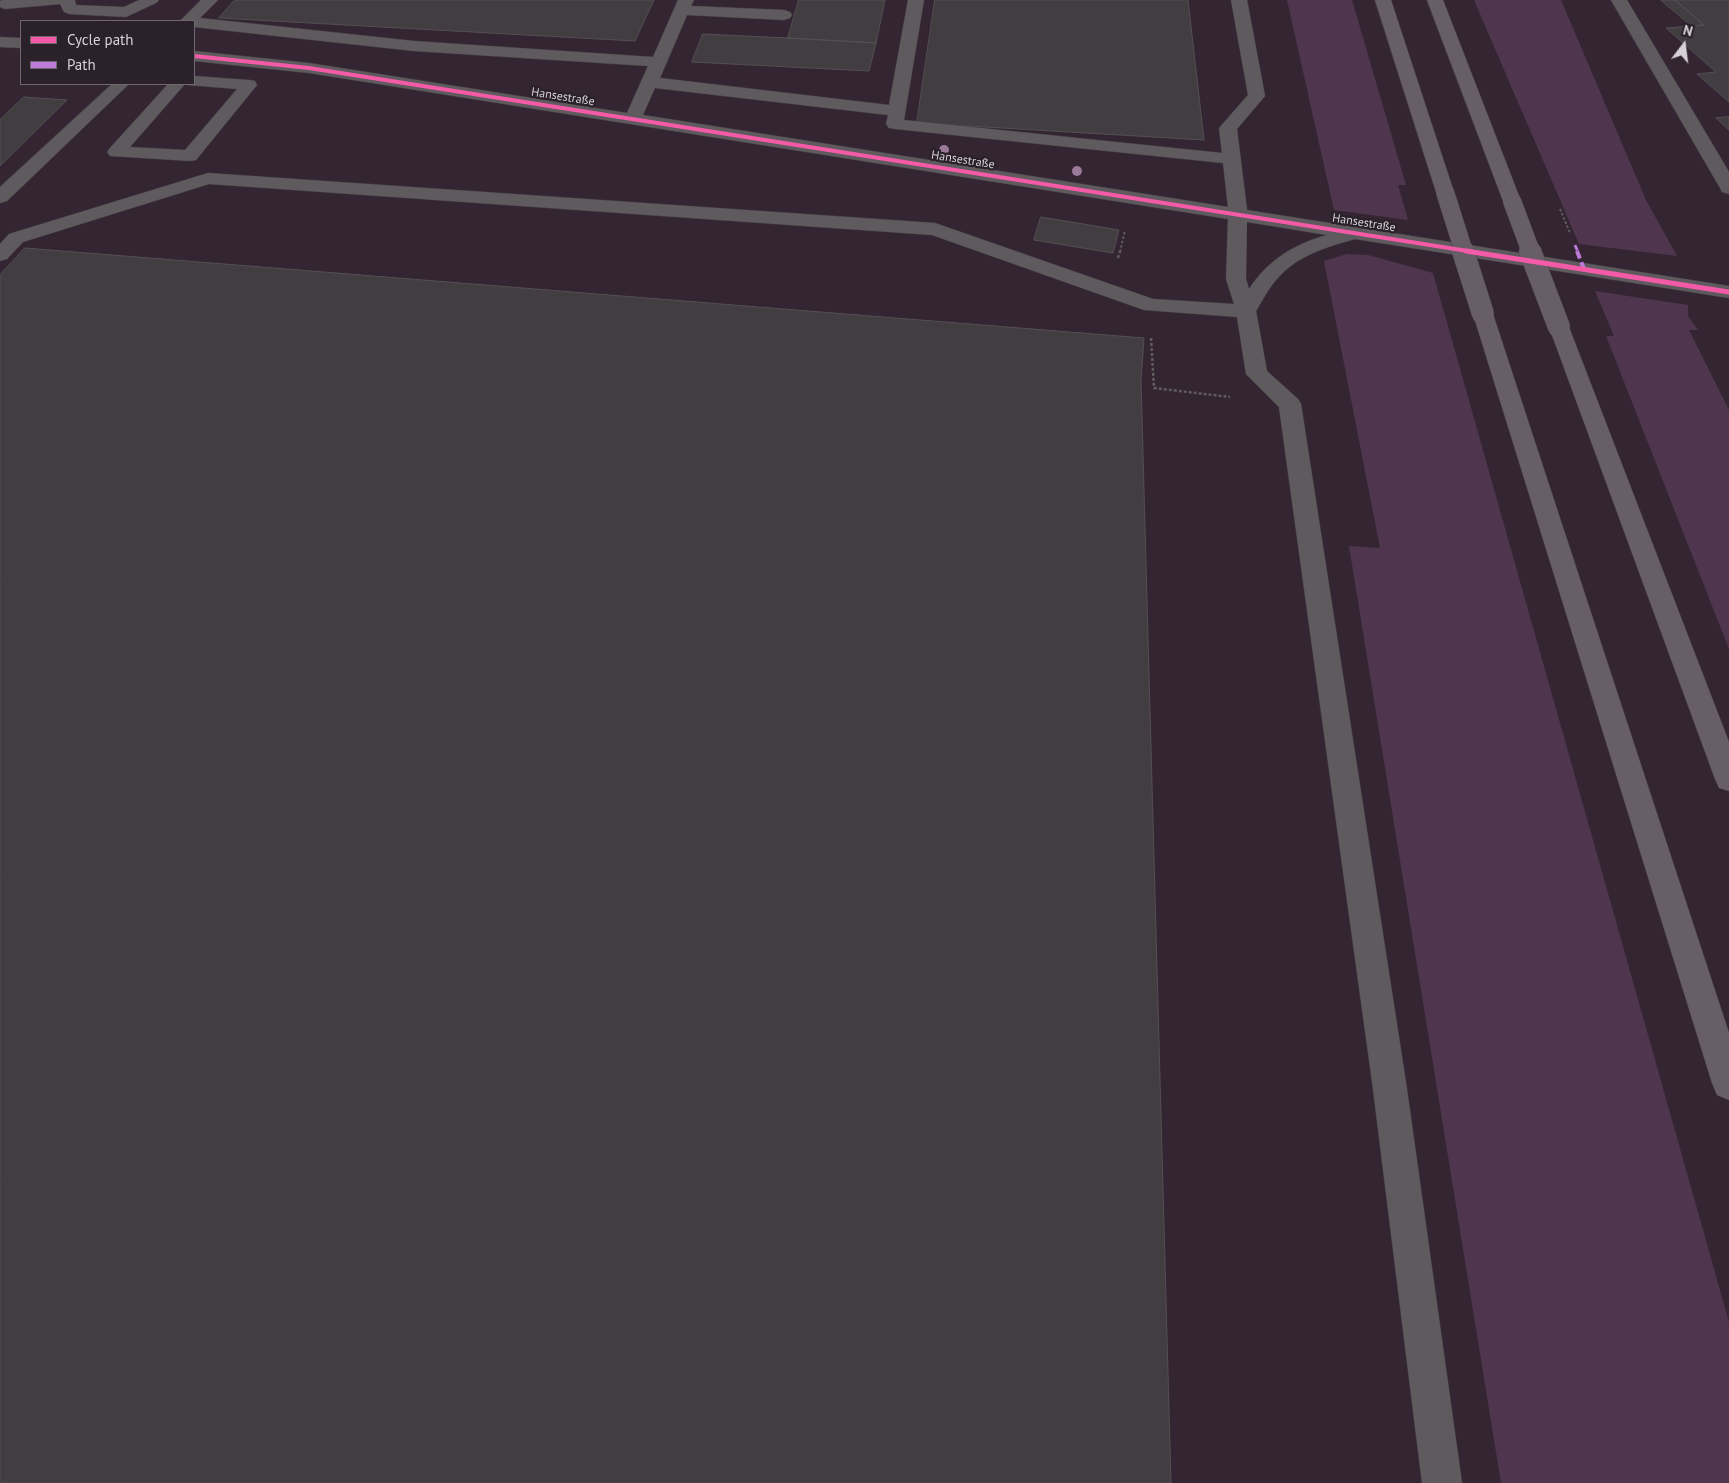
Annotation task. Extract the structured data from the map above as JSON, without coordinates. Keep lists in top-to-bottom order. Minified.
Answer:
{"streets":{"street":["Hansestraße"]},"legend":["Cycle path","Path"],"north":"top"}
